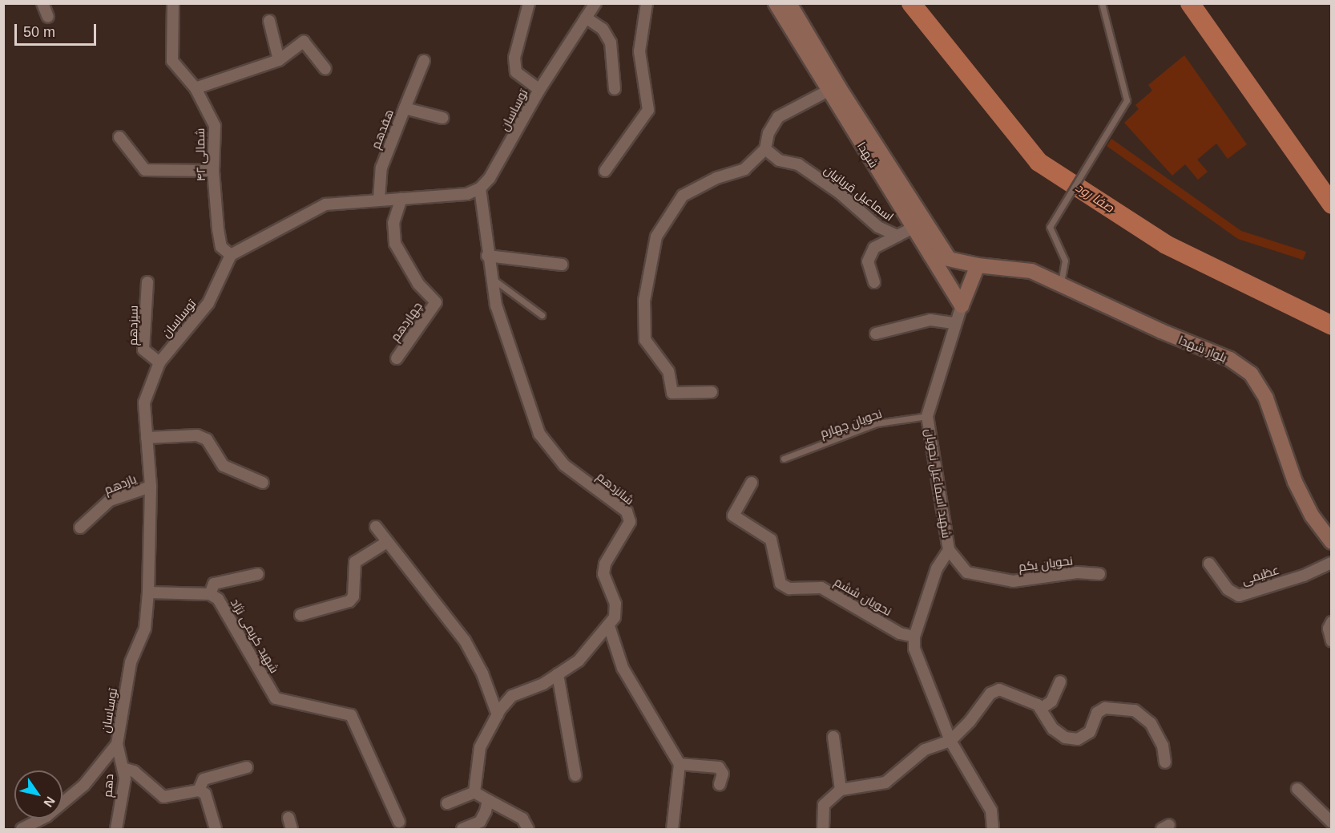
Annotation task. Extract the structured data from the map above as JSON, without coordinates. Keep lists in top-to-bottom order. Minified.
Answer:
{"streets":{"main road":["شهدا","بلوار شهدا","شهید اسماعیل نحویان"],"street":["توساسان","هفدهم","شمالی ۴۲","اسماعیل قربانیان","چهاردهم","سیزدهم","یازدهم","شانزدهم","نحویان یکم","عظیمی","نحویان ششم","شهید کریمی نژاد","دهم"],"lane":["نحویان چهارم"]},"crossings":[["توساسان","شمالی ۴۲"],["توساسان","سیزدهم"],["توساسان","یازدهم"],["توساسان","شانزدهم"],["توساسان","دهم"],["شهدا","اسماعیل قربانیان"],["شهدا","بلوار شهدا"],["شهدا","شهید اسماعیل نحویان"],["بلوار شهدا","شهید اسماعیل نحویان"],["نحویان چهارم","شهید اسماعیل نحویان"],["شهید اسماعیل نحویان","نحویان یکم"],["شهید اسماعیل نحویان","نحویان ششم"]],"water":["صفا رود"],"scale_bar":"50 m","north":"bottom right"}
